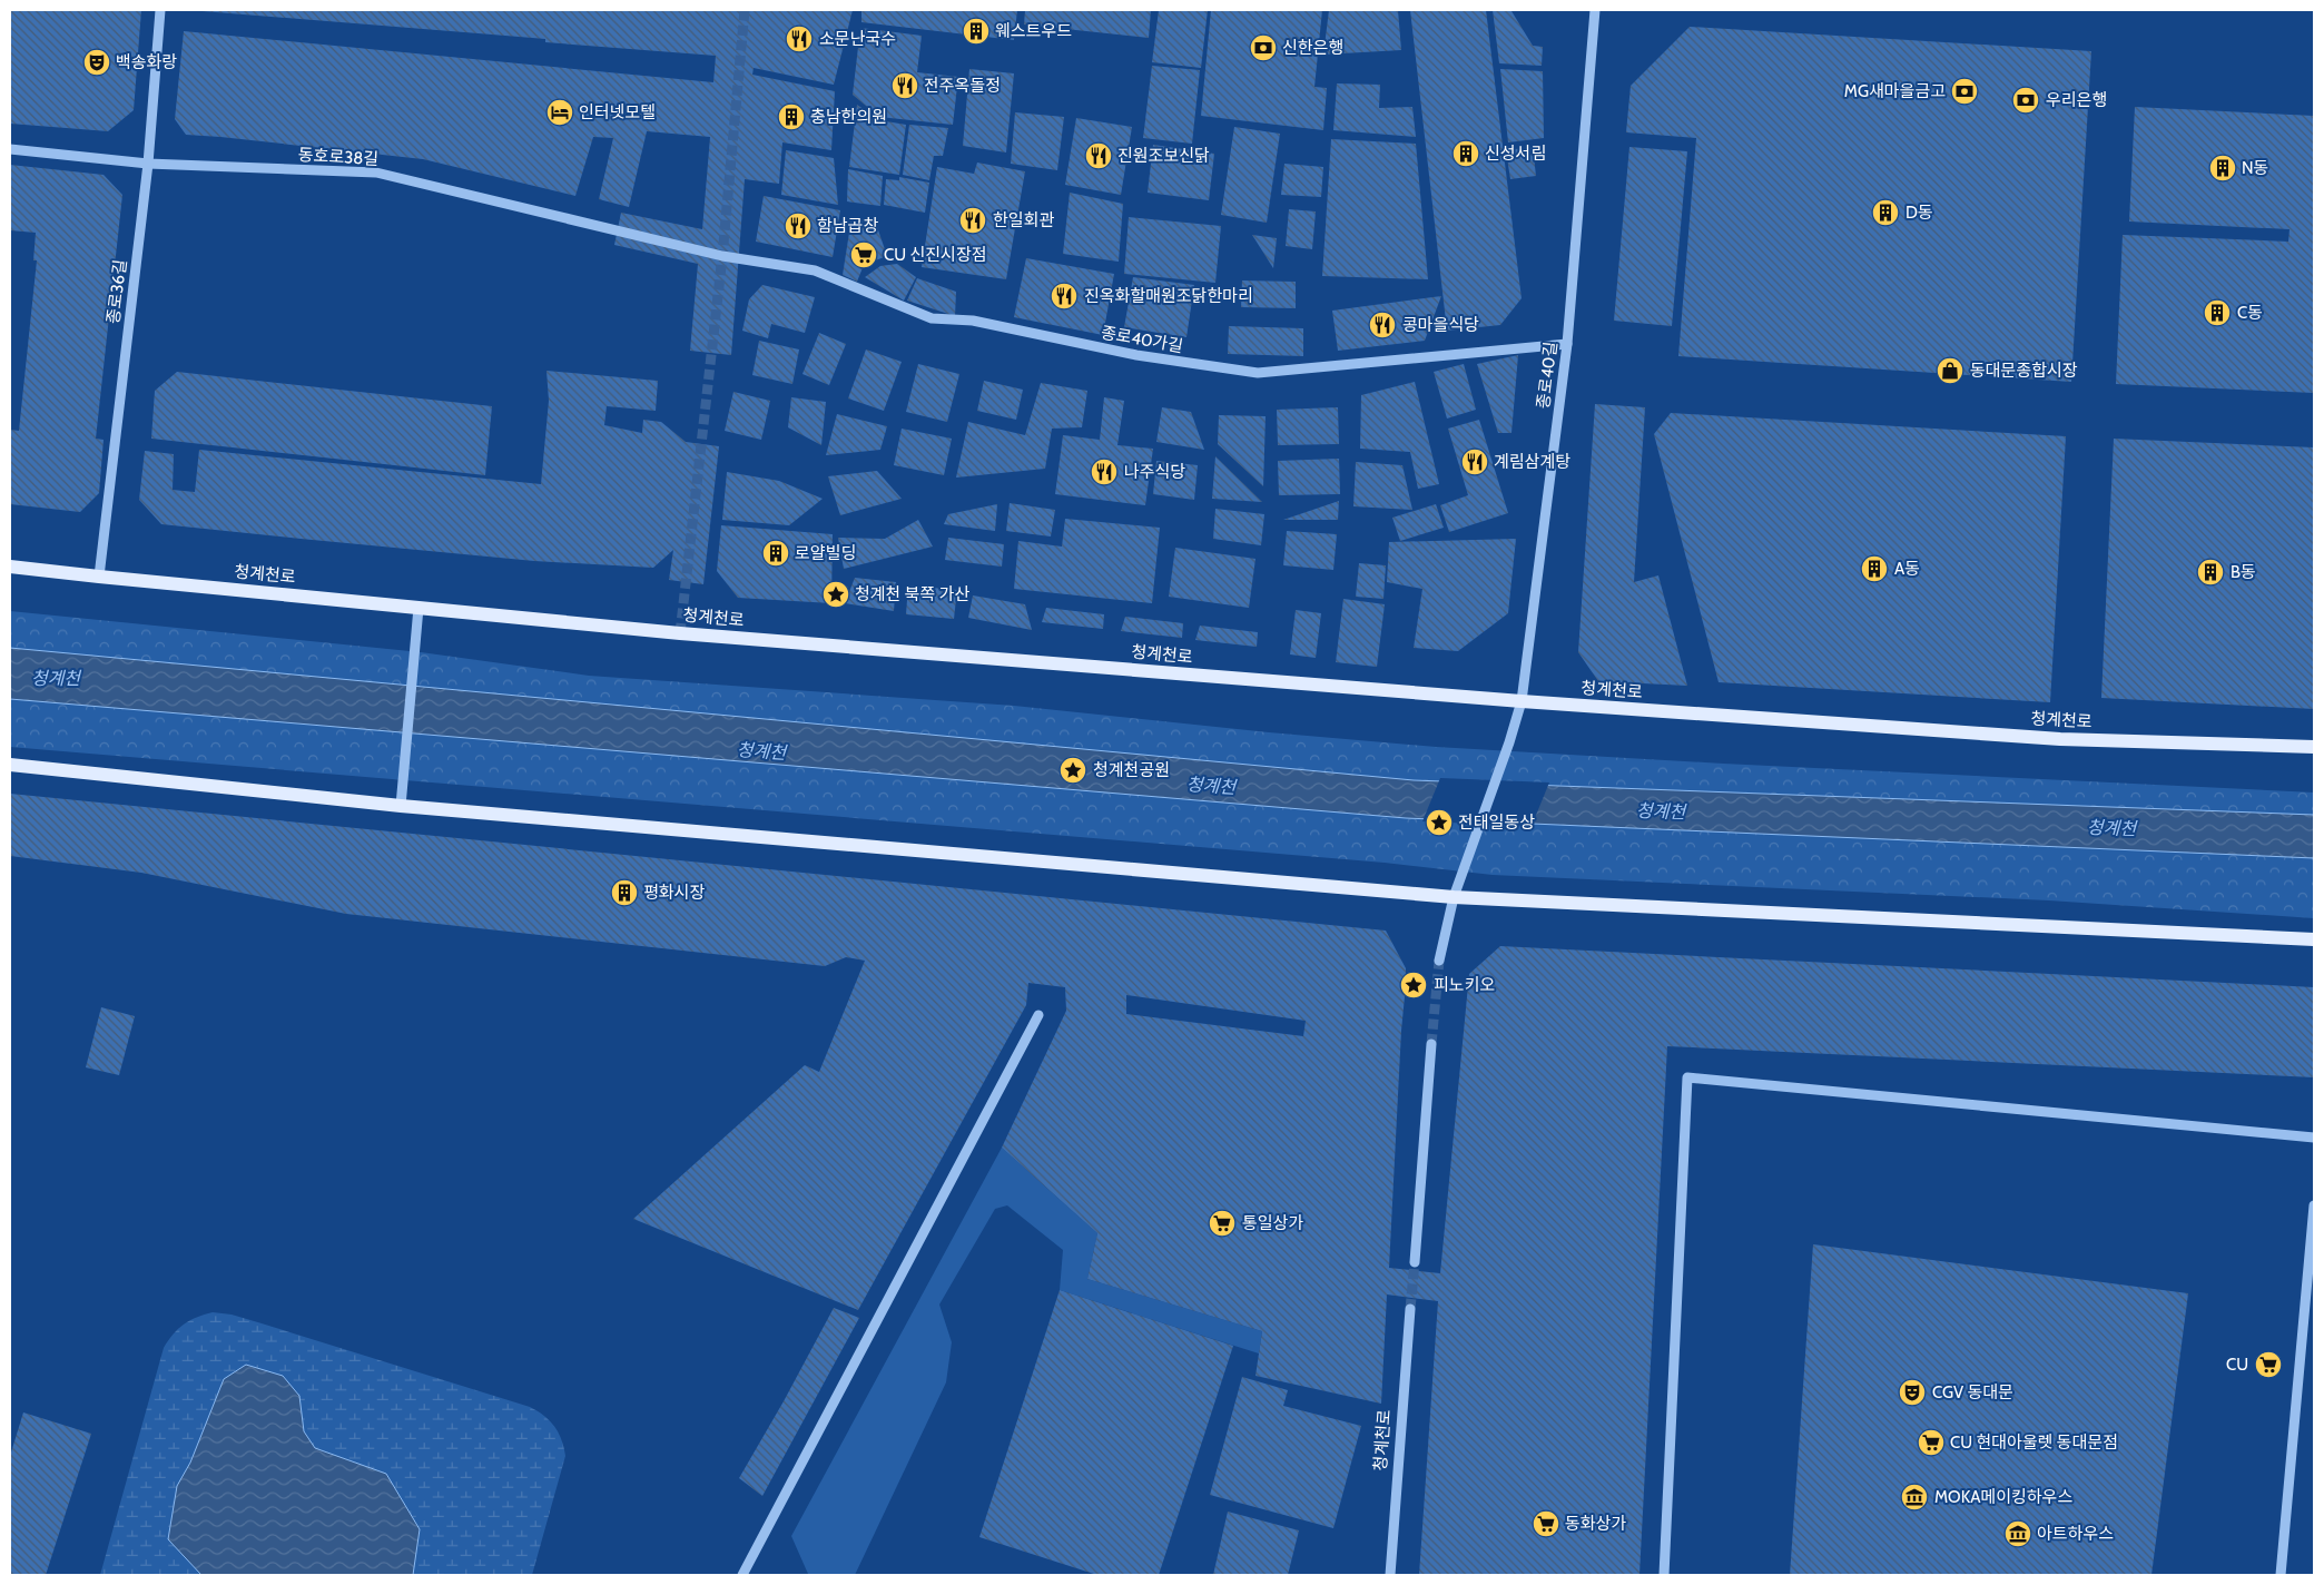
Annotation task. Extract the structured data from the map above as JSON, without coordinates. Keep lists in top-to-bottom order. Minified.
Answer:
{"streets":{"main road":["청계천로"],"street":["동호로38길","종로36길","종로40가길","종로40길"]},"crossings":[["동호로38길","종로36길"],["동호로38길","종로40가길"],["종로36길","청계천로"],["종로40가길","종로40길"],["종로40길","청계천로"]],"water":["청계천"],"places":{"building":["웨스트우드","충남한의원","신성서림","N동","D동","C동","로얄빌딩","A동","B동","평화시장"],"restaurant":["소문난국수","전주옥돌정","진원조보신닭","한일회관","함남곱창","진옥화할매원조닭한마리","콩마을식당","계림삼계탕","나주식당"],"bank":["신한은행","MG새마을금고","우리은행"],"theatre":["백송화랑","CGV 동대문"],"hotel":["인터넷모텔"],"supermarket":["CU 신진시장점","통일상가","CU","CU 현대아울렛 동대문점","동화상가"],"shop":["동대문종합시장"],"place":["청계천 북쪽 가산","청계천공원","전태일동상","피노키오"],"museum":["MOKA메이킹하우스","아트하우스"]}}
